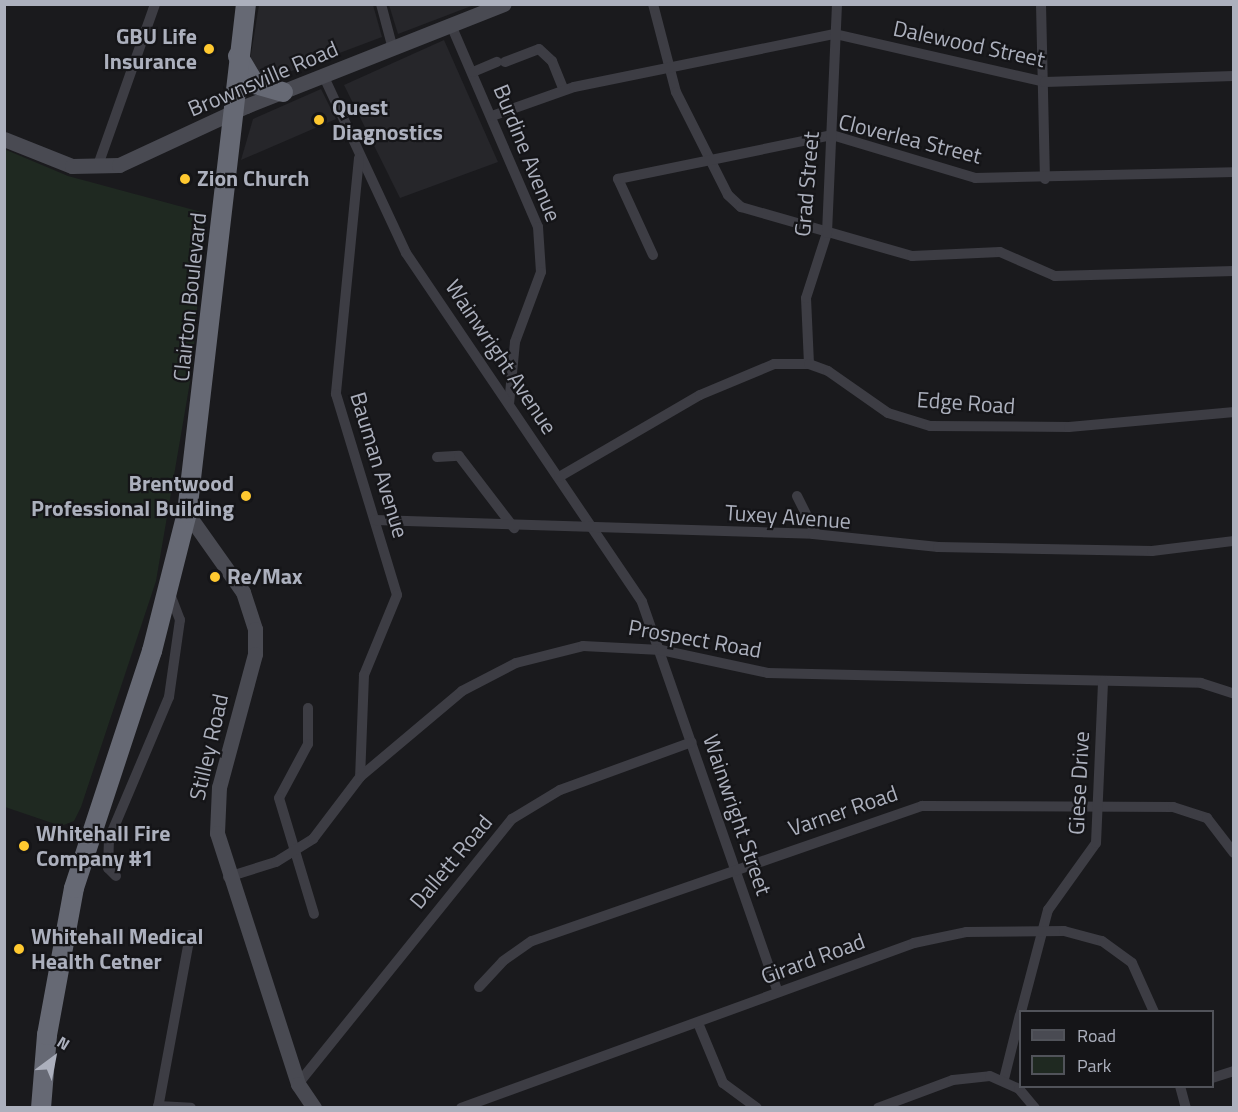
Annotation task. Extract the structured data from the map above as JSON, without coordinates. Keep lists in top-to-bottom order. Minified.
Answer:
{"streets":{"highway":["Clairton Boulevard"],"street":["Dalewood Street","Brownsville Road","Cloverlea Street","Burdine Avenue","Grad Street","Wainwright Avenue","Edge Road","Bauman Avenue","Tuxey Avenue","Prospect Road","Stilley Road","Giese Drive","Varner Road","Wainwright Street","Dallett Road","Girard Road"]},"crossings":[["Dalewood Street","Burdine Avenue"],["Dalewood Street","Grad Street"],["Brownsville Road","Burdine Avenue"],["Brownsville Road","Clairton Boulevard"],["Brownsville Road","Wainwright Avenue"],["Cloverlea Street","Grad Street"],["Burdine Avenue","Wainwright Avenue"],["Grad Street","Edge Road"],["Clairton Boulevard","Stilley Road"],["Wainwright Avenue","Edge Road"],["Wainwright Avenue","Bauman Avenue"],["Wainwright Avenue","Tuxey Avenue"],["Wainwright Avenue","Prospect Road"],["Wainwright Avenue","Wainwright Street"],["Bauman Avenue","Tuxey Avenue"],["Bauman Avenue","Prospect Road"],["Prospect Road","Stilley Road"],["Prospect Road","Giese Drive"],["Prospect Road","Wainwright Street"],["Stilley Road","Dallett Road"],["Giese Drive","Varner Road"],["Giese Drive","Girard Road"],["Varner Road","Wainwright Street"],["Wainwright Street","Dallett Road"],["Wainwright Street","Girard Road"]],"places":["GBU Life Insurance","Quest Diagnostics","Zion Church","Brentwood Professional Building","Re/Max","Whitehall Fire Company #1","Whitehall Medical Health Cetner"],"legend":["Road","Park"],"north":"top right"}
